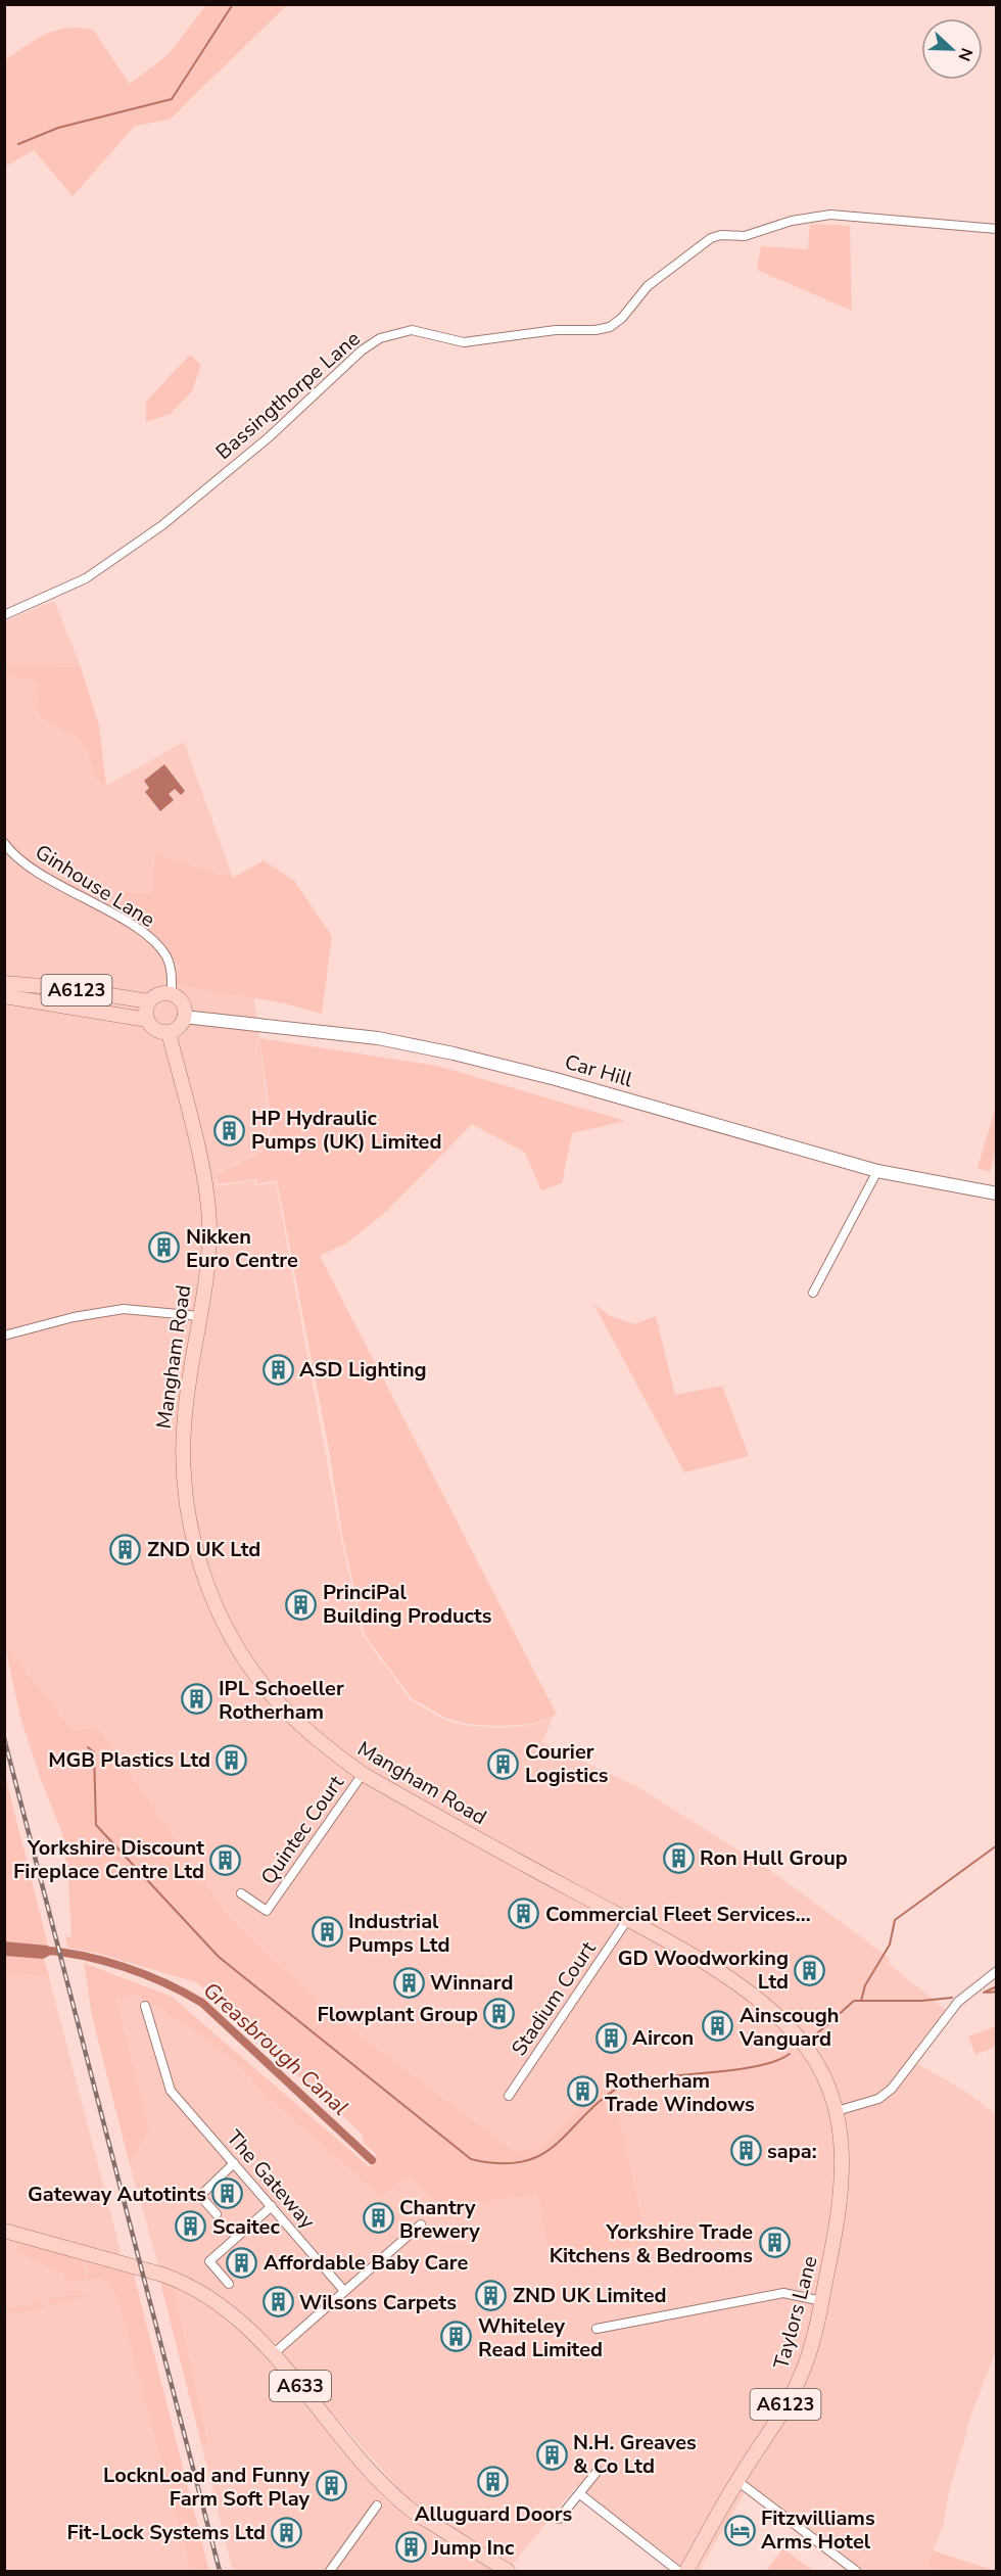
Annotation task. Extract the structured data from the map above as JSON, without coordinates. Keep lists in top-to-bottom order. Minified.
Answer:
{"streets":{"main road":["A6123","Car Hill","Mangham Road","Taylors Lane","A633"],"street":["Bassingthorpe Lane","Ginhouse Lane","Quintec Court","Stadium Court","The Gateway"]},"crossings":[["Ginhouse Lane","A6123"],["Ginhouse Lane","Car Hill"],["Ginhouse Lane","Mangham Road"],["A6123","Car Hill"],["A6123","Mangham Road"],["Car Hill","Mangham Road"],["Mangham Road","Quintec Court"],["Mangham Road","Stadium Court"],["Mangham Road","Taylors Lane"]],"water":["Greasbrough Canal"],"places":{"building":["HP Hydraulic Pumps (UK) Limited","Nikken Euro Centre","ASD Lighting","ZND UK Ltd","PrinciPal Building Products","IPL Schoeller Rotherham","MGB Plastics Ltd","Courier Logistics","Ron Hull Group","Yorkshire Discount Fireplace Centre Ltd","Commercial Fleet Services...","Industrial Pumps Ltd","GD Woodworking Ltd","Winnard","Flowplant Group","Ainscough Vanguard","Aircon","Rotherham Trade Windows","sapa:","Gateway Autotints","Chantry Brewery","Scaitec","Yorkshire Trade Kitchens & Bedrooms","Affordable Baby Care","ZND UK Limited","Wilsons Carpets","Whiteley Read Limited","N.H. Greaves & Co Ltd","Alluguard Doors","LocknLoad and Funny Farm Soft Play","Fit-Lock Systems Ltd","Jump Inc"],"hotel":["Fitzwilliams Arms Hotel"]},"north":"right"}
